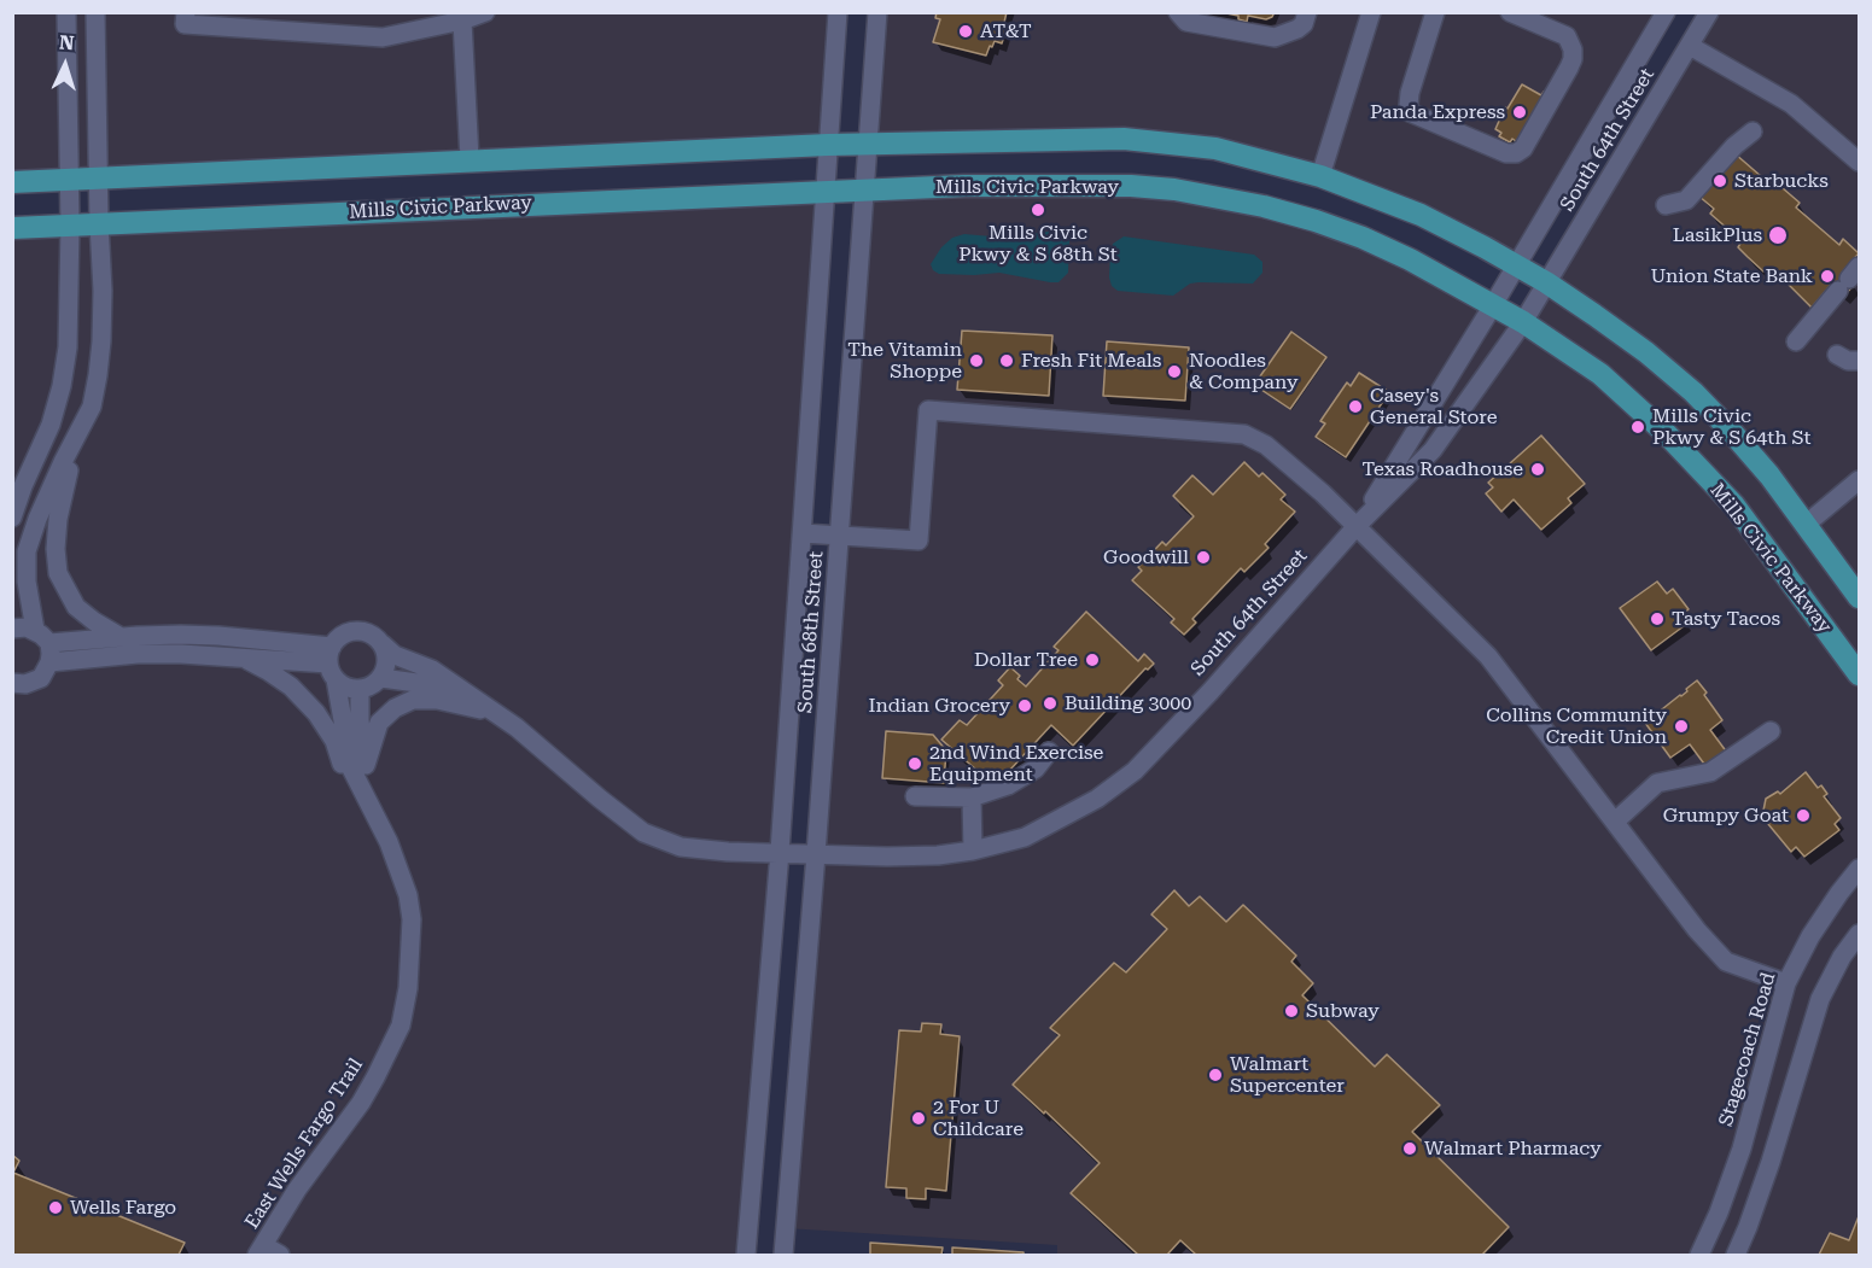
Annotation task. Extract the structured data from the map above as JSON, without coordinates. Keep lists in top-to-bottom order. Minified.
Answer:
{"streets":{"main road":["Mills Civic Parkway"],"street":["South 64th Street","South 68th Street","Stagecoach Road","East Wells Fargo Trail"]},"crossings":[["South 64th Street","Mills Civic Parkway"],["South 64th Street","South 68th Street"],["Mills Civic Parkway","South 68th Street"]],"places":["AT&T","Panda Express","Starbucks","Mills Civic Pkwy & S 68th St","LasikPlus","Union State Bank","The Vitamin Shoppe","Fresh Fit Meals","Noodles & Company","Casey's General Store","Mills Civic Pkwy & S 64th St","Texas Roadhouse","Goodwill","Tasty Tacos","Dollar Tree","Building 3000","Indian Grocery","Collins Community Credit Union","2nd Wind Exercise Equipment","Grumpy Goat","Subway","Walmart Supercenter","2 For U Childcare","Walmart Pharmacy","Wells Fargo"],"north":"top"}
